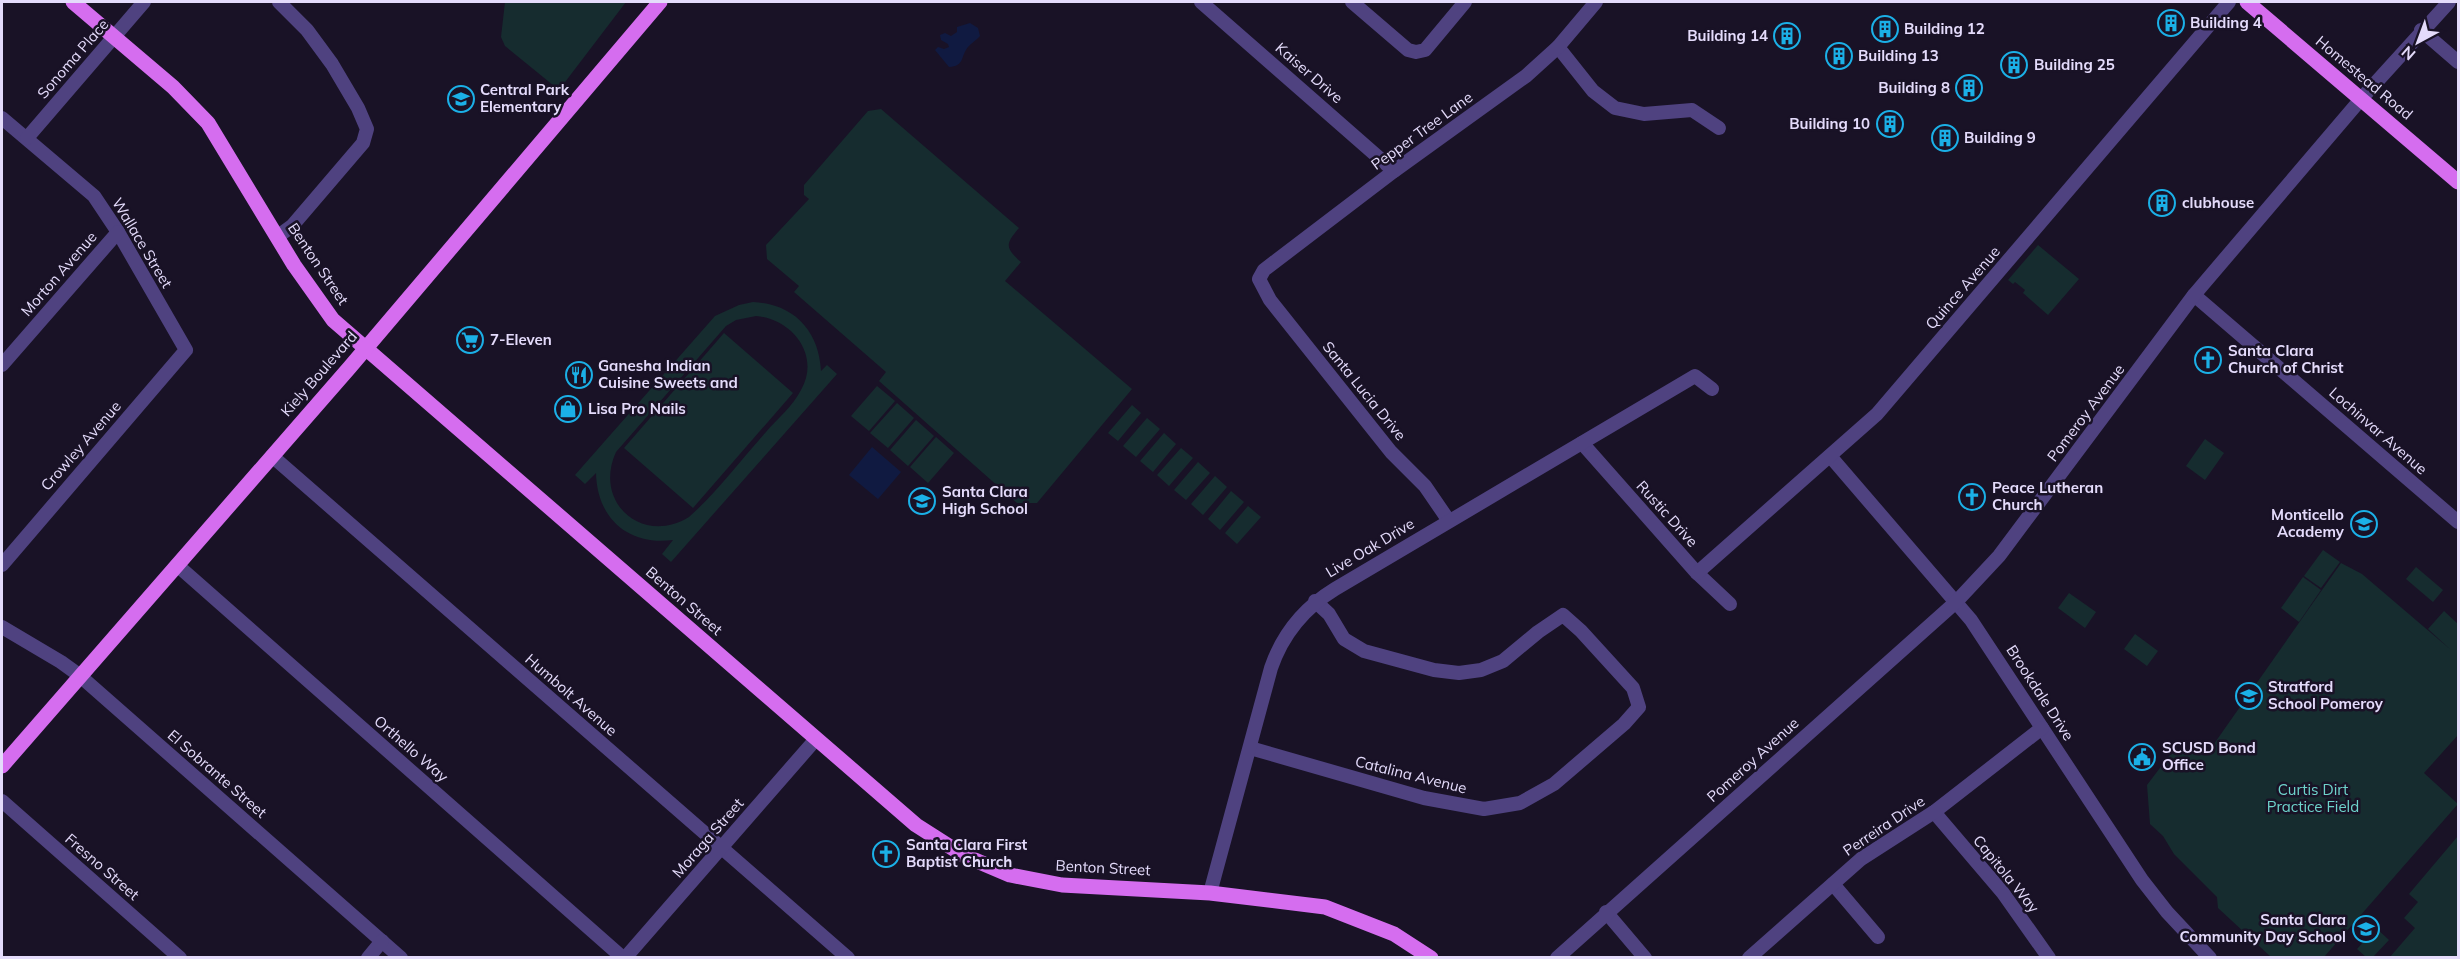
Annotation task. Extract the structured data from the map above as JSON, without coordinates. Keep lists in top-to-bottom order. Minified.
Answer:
{"streets":{"main road":["Homestead Road","Benton Street","Kiely Boulevard"],"street":["Sonoma Place","Kaiser Drive","Pepper Tree Lane","Wallace Street","Morton Avenue","Quince Avenue","Santa Lucia Drive","Pomeroy Avenue","Lochinvar Avenue","Crowley Avenue","Rustic Drive","Live Oak Drive","Brookdale Drive","Humbolt Avenue","Orthello Way","El Sobrante Street","Catalina Avenue","Perreira Drive","Moraga Street","Fresno Street","Capitola Way"]},"crossings":[["Sonoma Place","Wallace Street"],["Sonoma Place","Benton Street"],["Kaiser Drive","Pepper Tree Lane"],["Homestead Road","Pomeroy Avenue"],["Pepper Tree Lane","Santa Lucia Drive"],["Wallace Street","Morton Avenue"],["Wallace Street","Crowley Avenue"],["Benton Street","Kiely Boulevard"],["Benton Street","Live Oak Drive"],["Benton Street","Moraga Street"],["Quince Avenue","Rustic Drive"],["Quince Avenue","Brookdale Drive"],["Kiely Boulevard","Humbolt Avenue"],["Kiely Boulevard","Orthello Way"],["Kiely Boulevard","El Sobrante Street"],["Santa Lucia Drive","Live Oak Drive"],["Pomeroy Avenue","Lochinvar Avenue"],["Pomeroy Avenue","Brookdale Drive"],["Rustic Drive","Live Oak Drive"],["Live Oak Drive","Catalina Avenue"],["Brookdale Drive","Perreira Drive"],["Humbolt Avenue","Moraga Street"],["Orthello Way","Moraga Street"],["Perreira Drive","Capitola Way"]],"parks":["Curtis Dirt Practice Field"],"places":{"building":["Building 4","Building 12","Building 14","Building 13","Building 25","Building 8","Building 10","Building 9","clubhouse"],"school or university":["Central Park Elementary","Santa Clara High School","Monticello Academy","Stratford School Pomeroy","Santa Clara Community Day School"],"supermarket":["7-Eleven"],"church":["Santa Clara Church of Christ","Peace Lutheran Church","Santa Clara First Baptist Church"],"restaurant":["Ganesha Indian Cuisine Sweets and"],"shop":["Lisa Pro Nails"],"public building":["SCUSD Bond Office"]},"north":"bottom left"}
